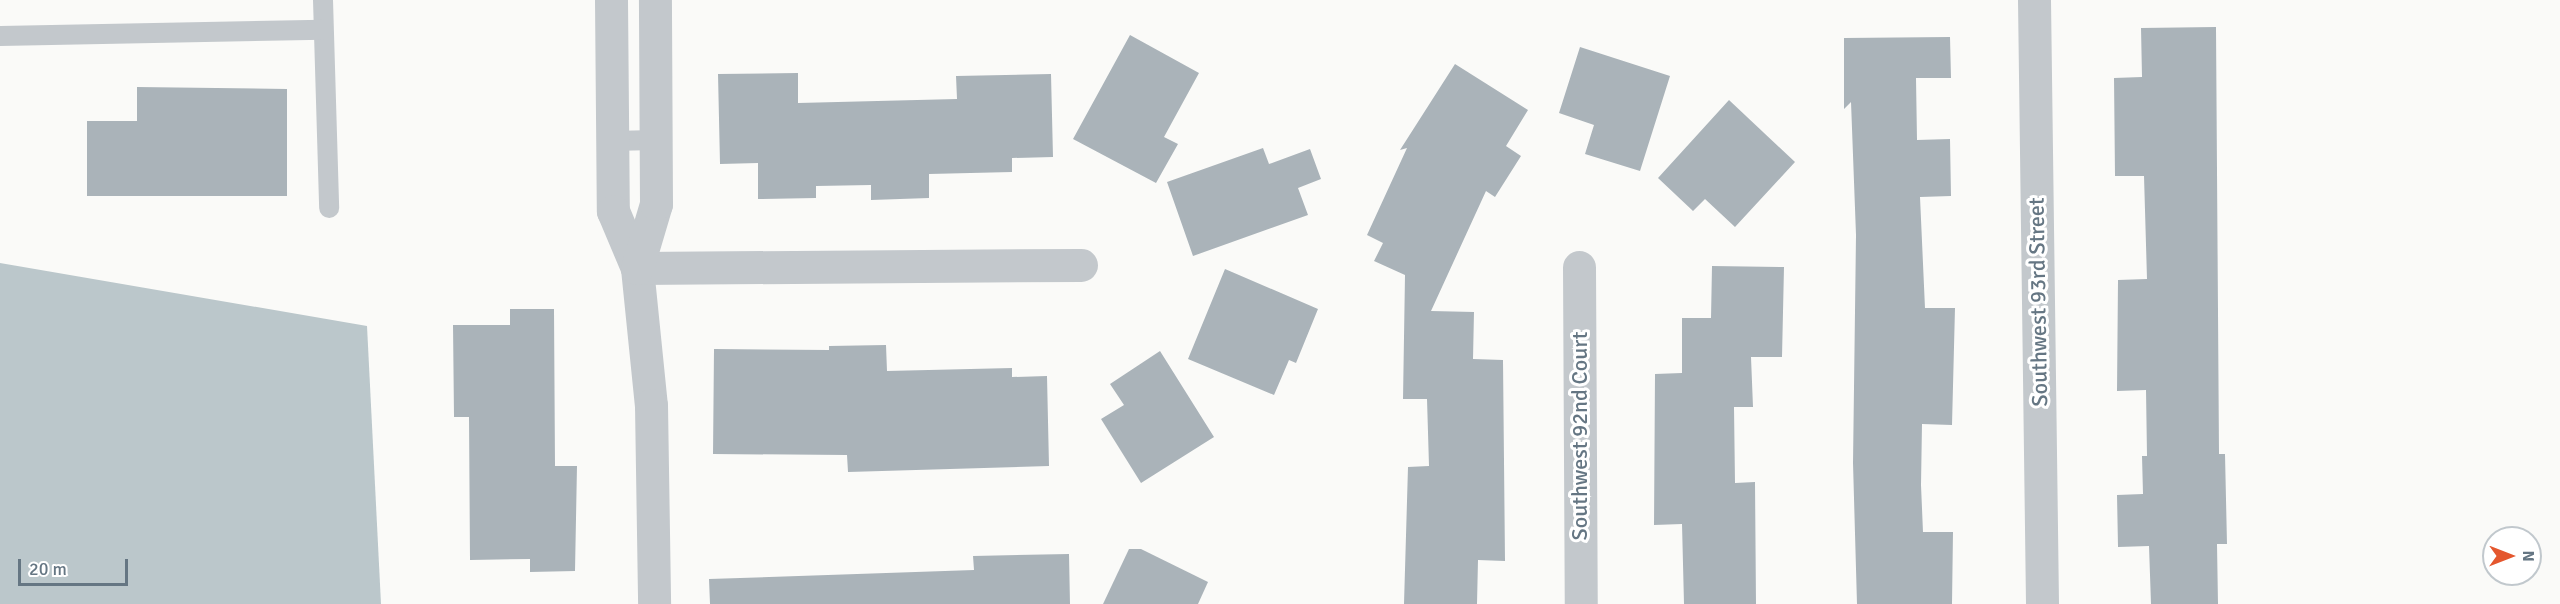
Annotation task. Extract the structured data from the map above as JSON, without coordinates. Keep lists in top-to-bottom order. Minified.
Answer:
{"streets":{"street":["Southwest 93rd Street","Southwest 92nd Court"]},"scale_bar":"20 m","north":"right"}
